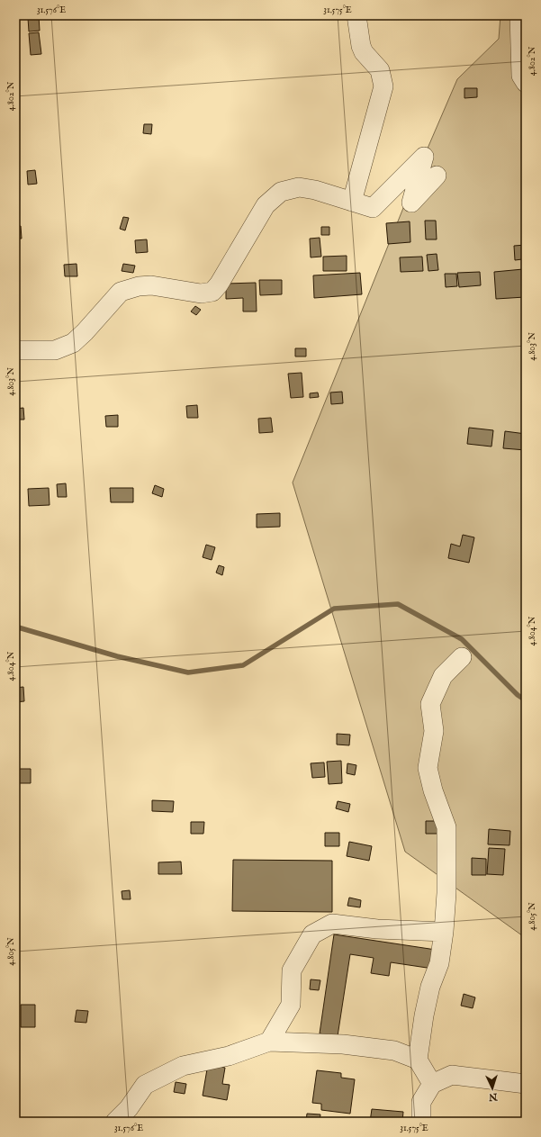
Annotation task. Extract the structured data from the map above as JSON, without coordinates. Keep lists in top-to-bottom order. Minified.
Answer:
{"north":"bottom","coordinates":["31.576°E","31.575°E","4.802°N","4.803°N","4.804°N","4.805°N"]}
